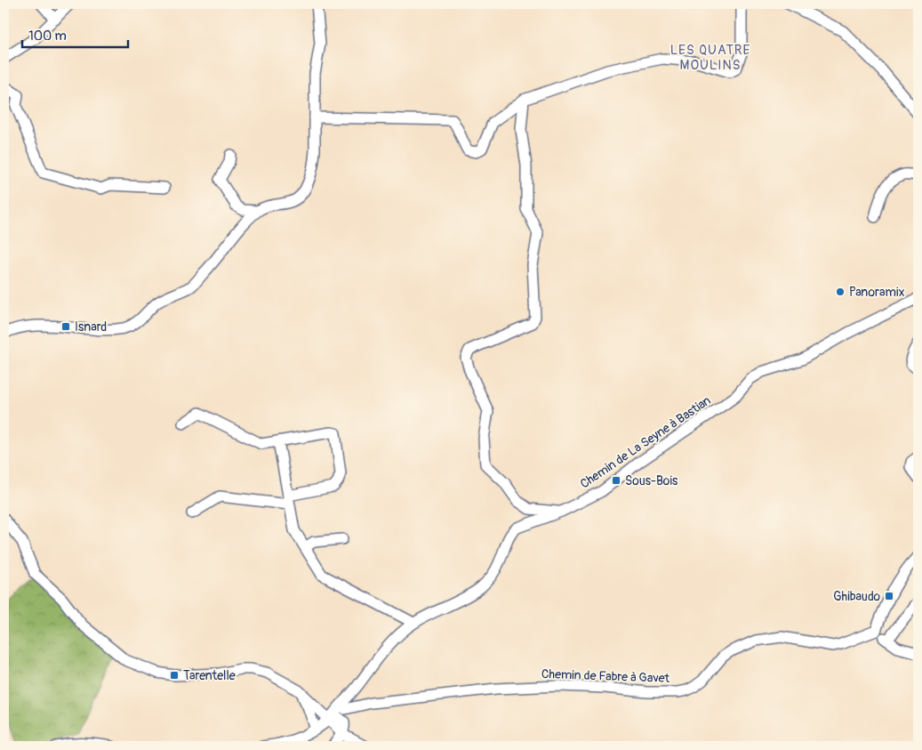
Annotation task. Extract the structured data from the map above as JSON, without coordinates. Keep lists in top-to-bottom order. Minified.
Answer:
{"streets":{"street":["Chemin de La Seyne à Bastian","Chemin de Fabre à Gavet"]},"crossings":[["Chemin de La Seyne à Bastian","Chemin de Fabre à Gavet"]],"districts":["LES QUATRE MOULINS"],"places":{"other":["Panoramix"],"transit":["Isnard","Sous-Bois","Ghibaudo","Tarentelle"]},"scale_bar":"100 m"}
